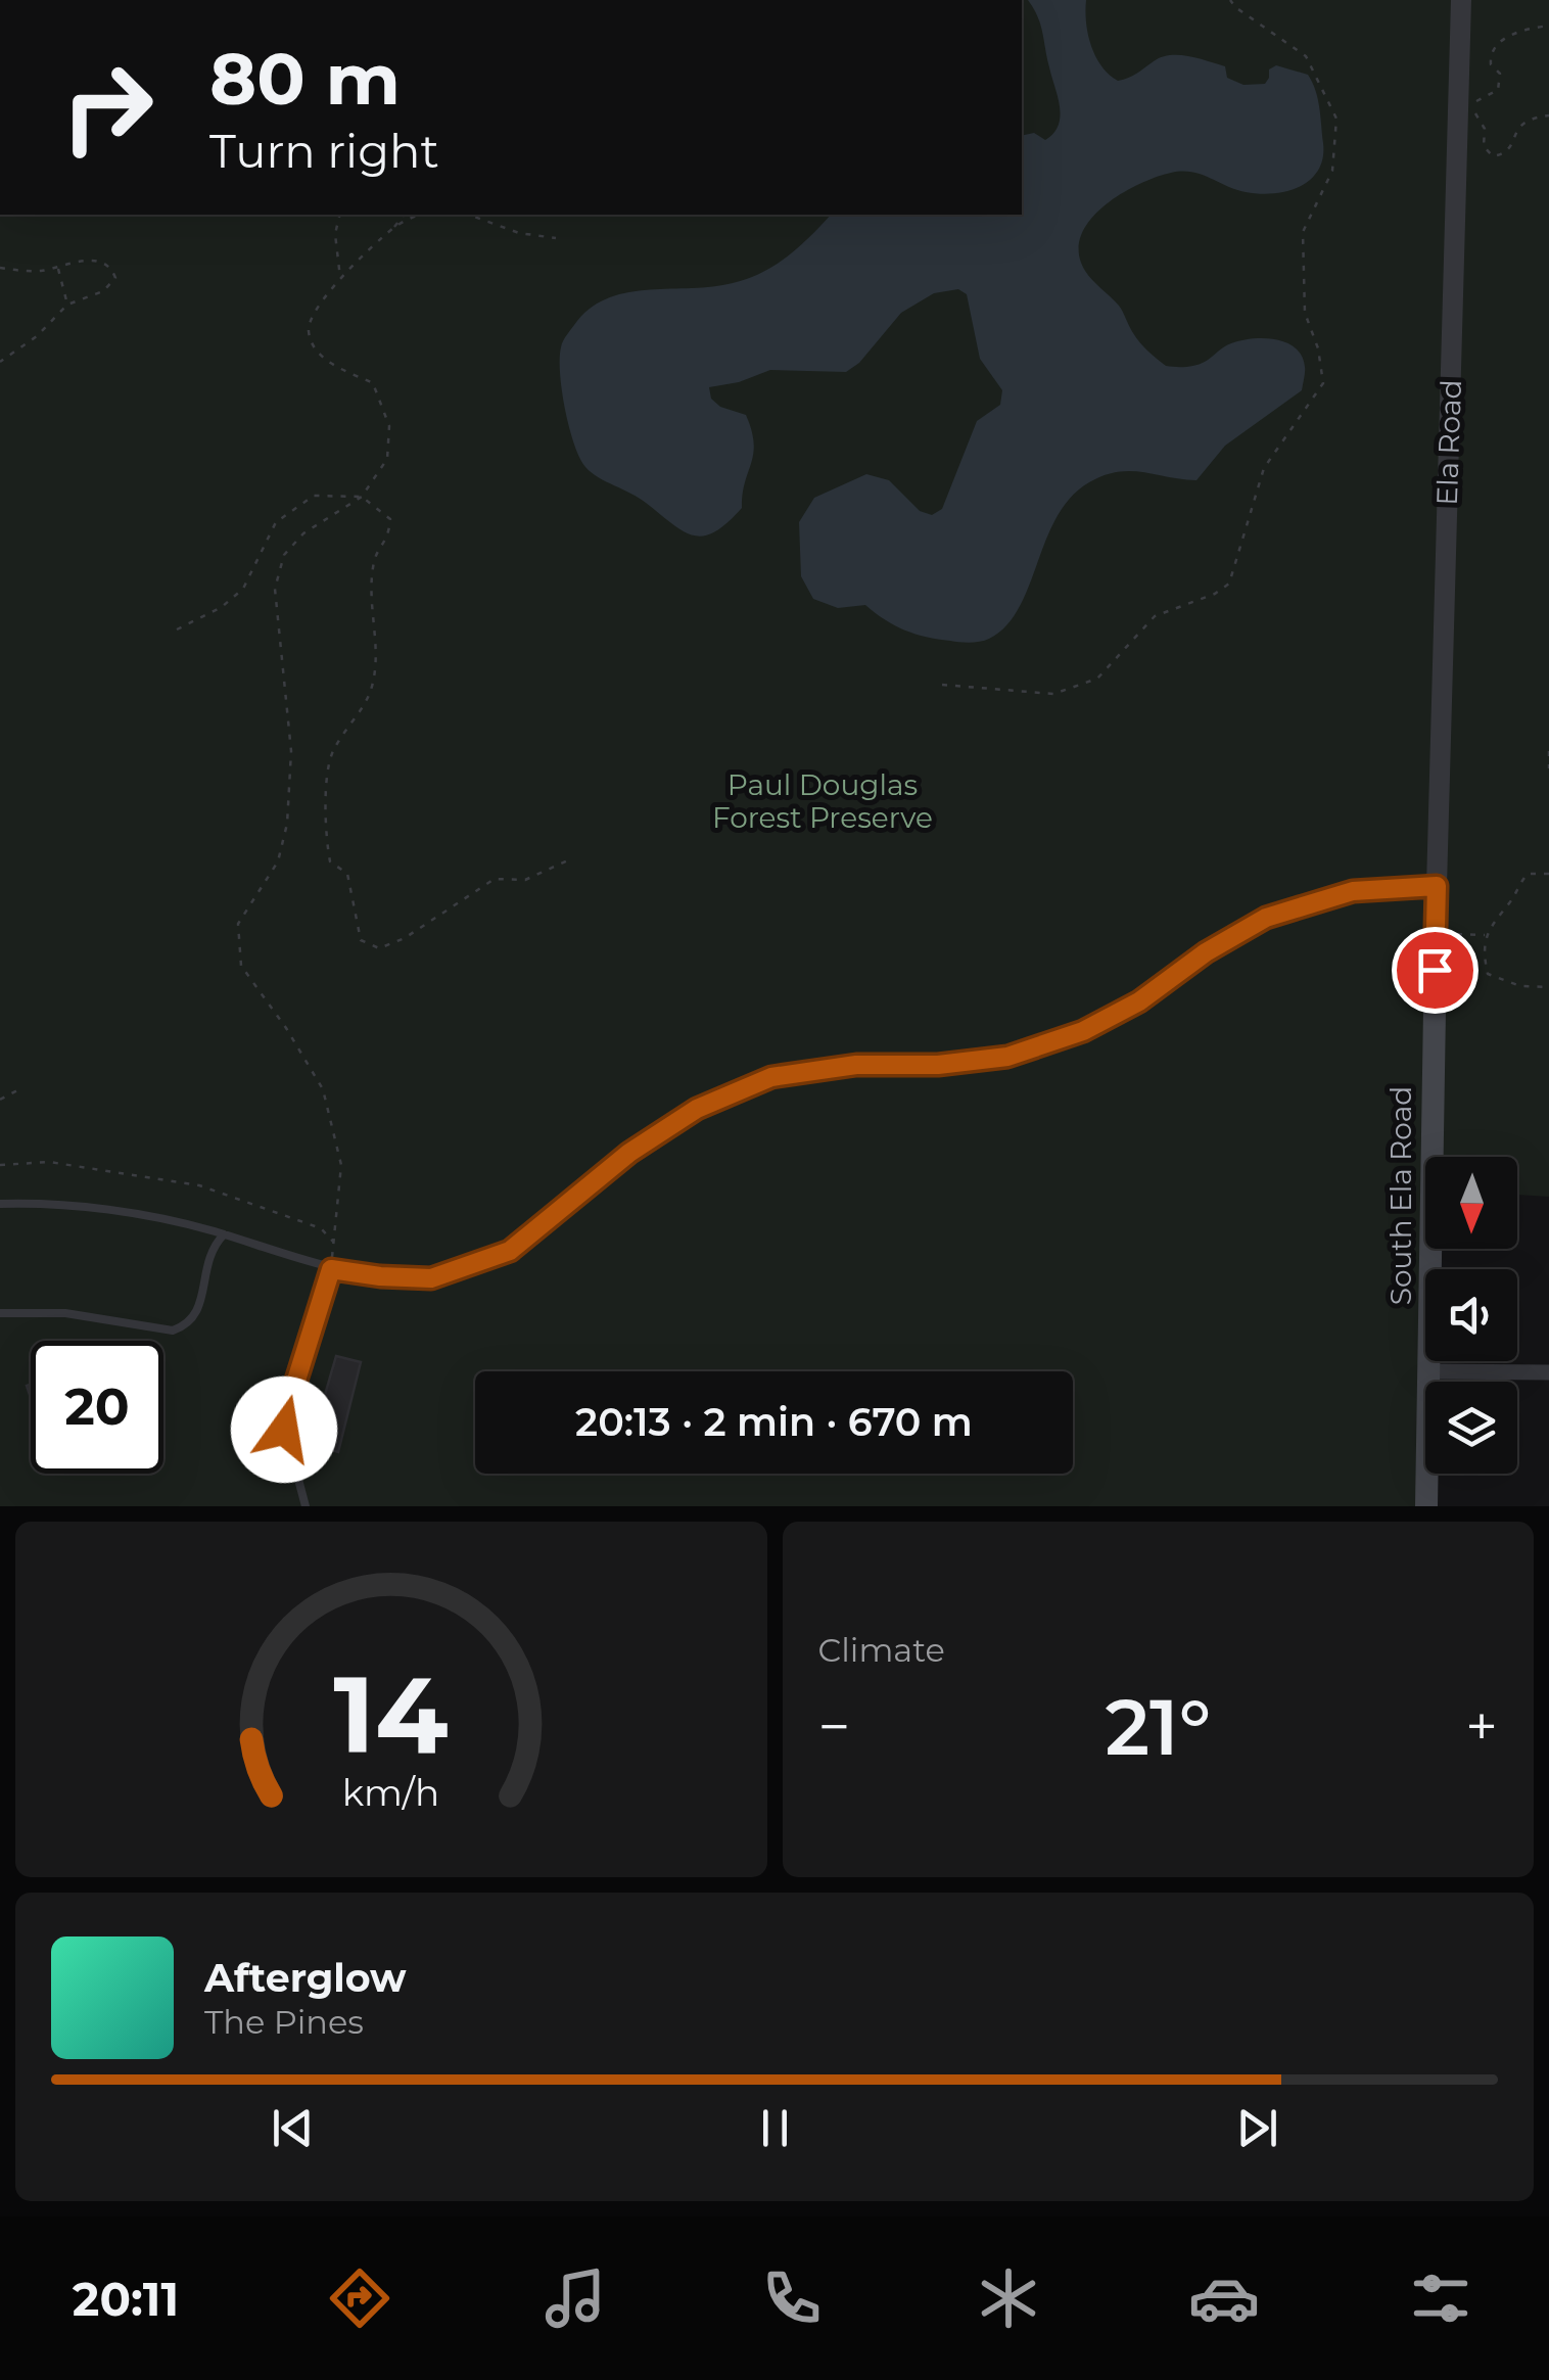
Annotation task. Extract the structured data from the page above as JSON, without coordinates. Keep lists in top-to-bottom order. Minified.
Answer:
{"streets":{"main road":["South Ela Road"],"street":["Ela Road"]},"crossings":[["Ela Road","South Ela Road"]],"parks":["Paul Douglas Forest Preserve"],"north":"bottom","page":{"turn":["80 m","Turn right"],"limit":"20","trip":"20:13 · 2 min · 670 m","tile":"Climate","heat":["−","21°","+"],"song":["Afterglow","The Pines"],"tabs":"20:11","gauge":["14","km/h"]}}
